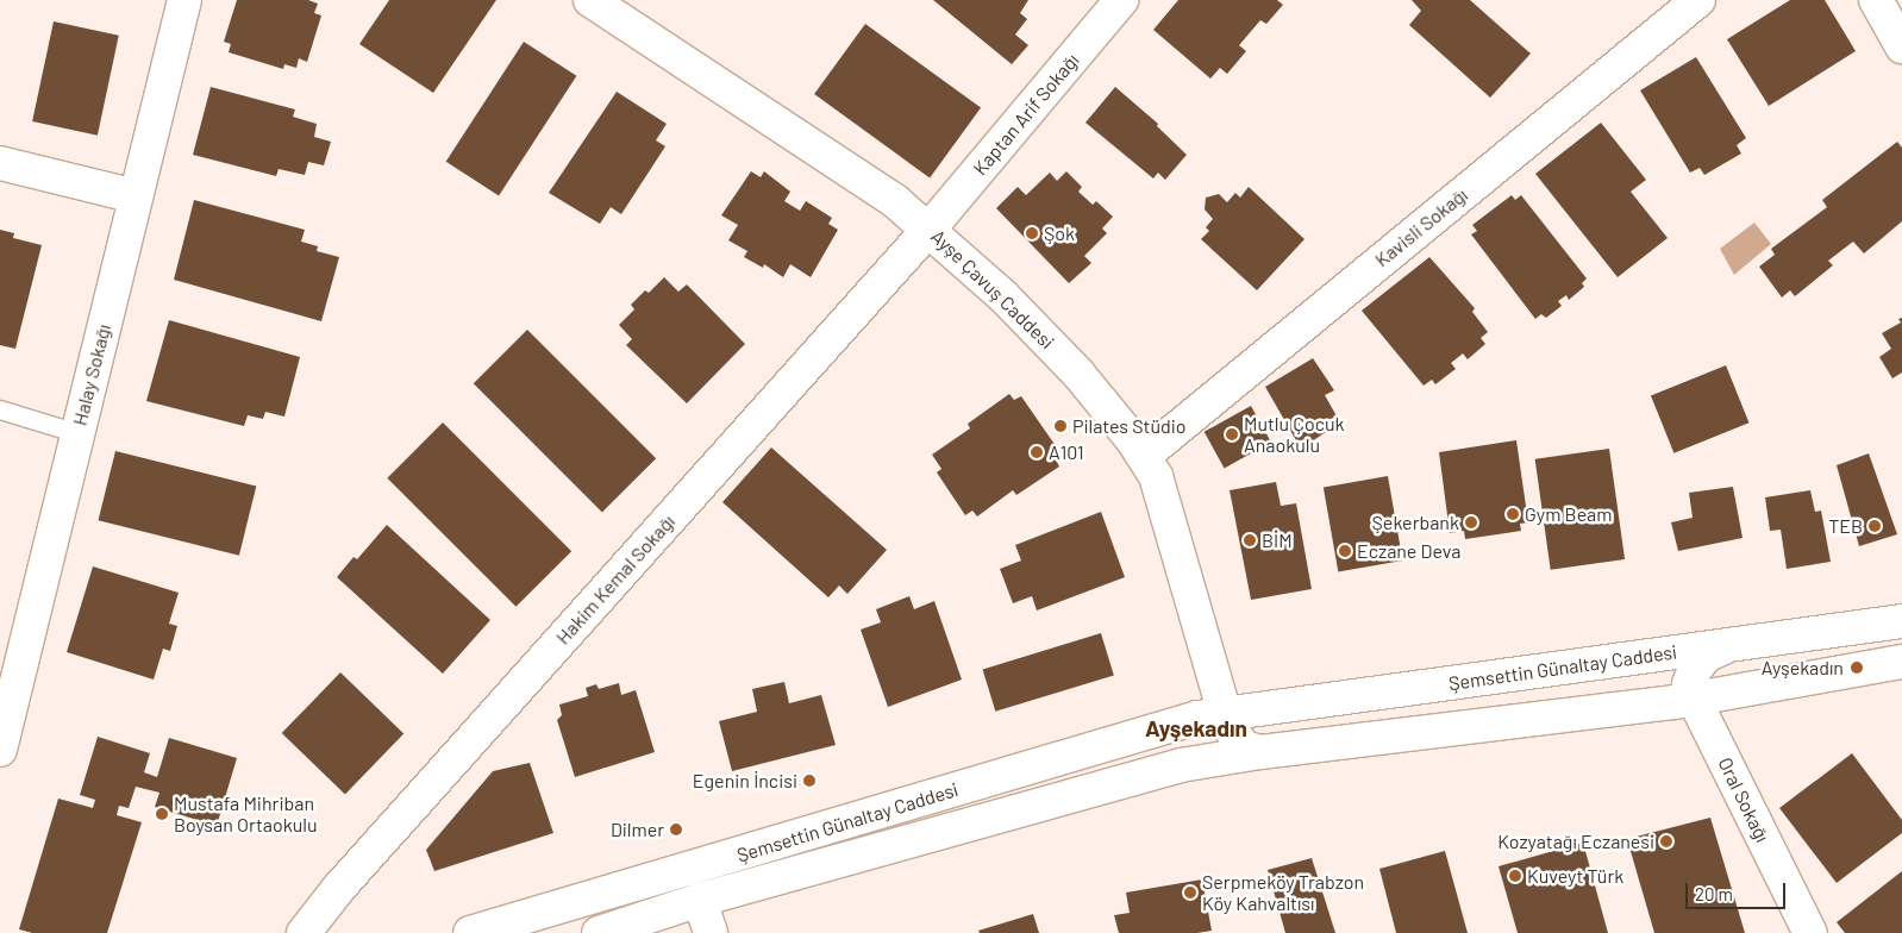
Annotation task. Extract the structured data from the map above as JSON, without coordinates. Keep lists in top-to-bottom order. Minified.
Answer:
{"streets":{"street":["Kaptan Arif Sokağı","Kavisli Sokağı","Ayşe Çavuş Caddesi","Halay Sokağı","Hakim Kemal Sokağı","Şemsettin Günaltay Caddesi","Oral Sokağı"]},"crossings":[["Kaptan Arif Sokağı","Ayşe Çavuş Caddesi"],["Kaptan Arif Sokağı","Hakim Kemal Sokağı"],["Kavisli Sokağı","Ayşe Çavuş Caddesi"],["Ayşe Çavuş Caddesi","Hakim Kemal Sokağı"],["Ayşe Çavuş Caddesi","Şemsettin Günaltay Caddesi"],["Şemsettin Günaltay Caddesi","Oral Sokağı"]],"districts":["Ayşekadın"],"places":["Şok","Pilates Stüdio","Mutlu Çocuk Anaokulu","A101","Gym Beam","Şekerbank","TEB","BİM","Eczane Deva","Ayşekadın","Egenin İncisi","Mustafa Mihriban Boysan Ortaokulu","Dilmer","Kozyatağı Eczanesi","Kuveyt Türk","Serpmeköy Trabzon Köy Kahvaltısı"],"scale_bar":"20 m"}
